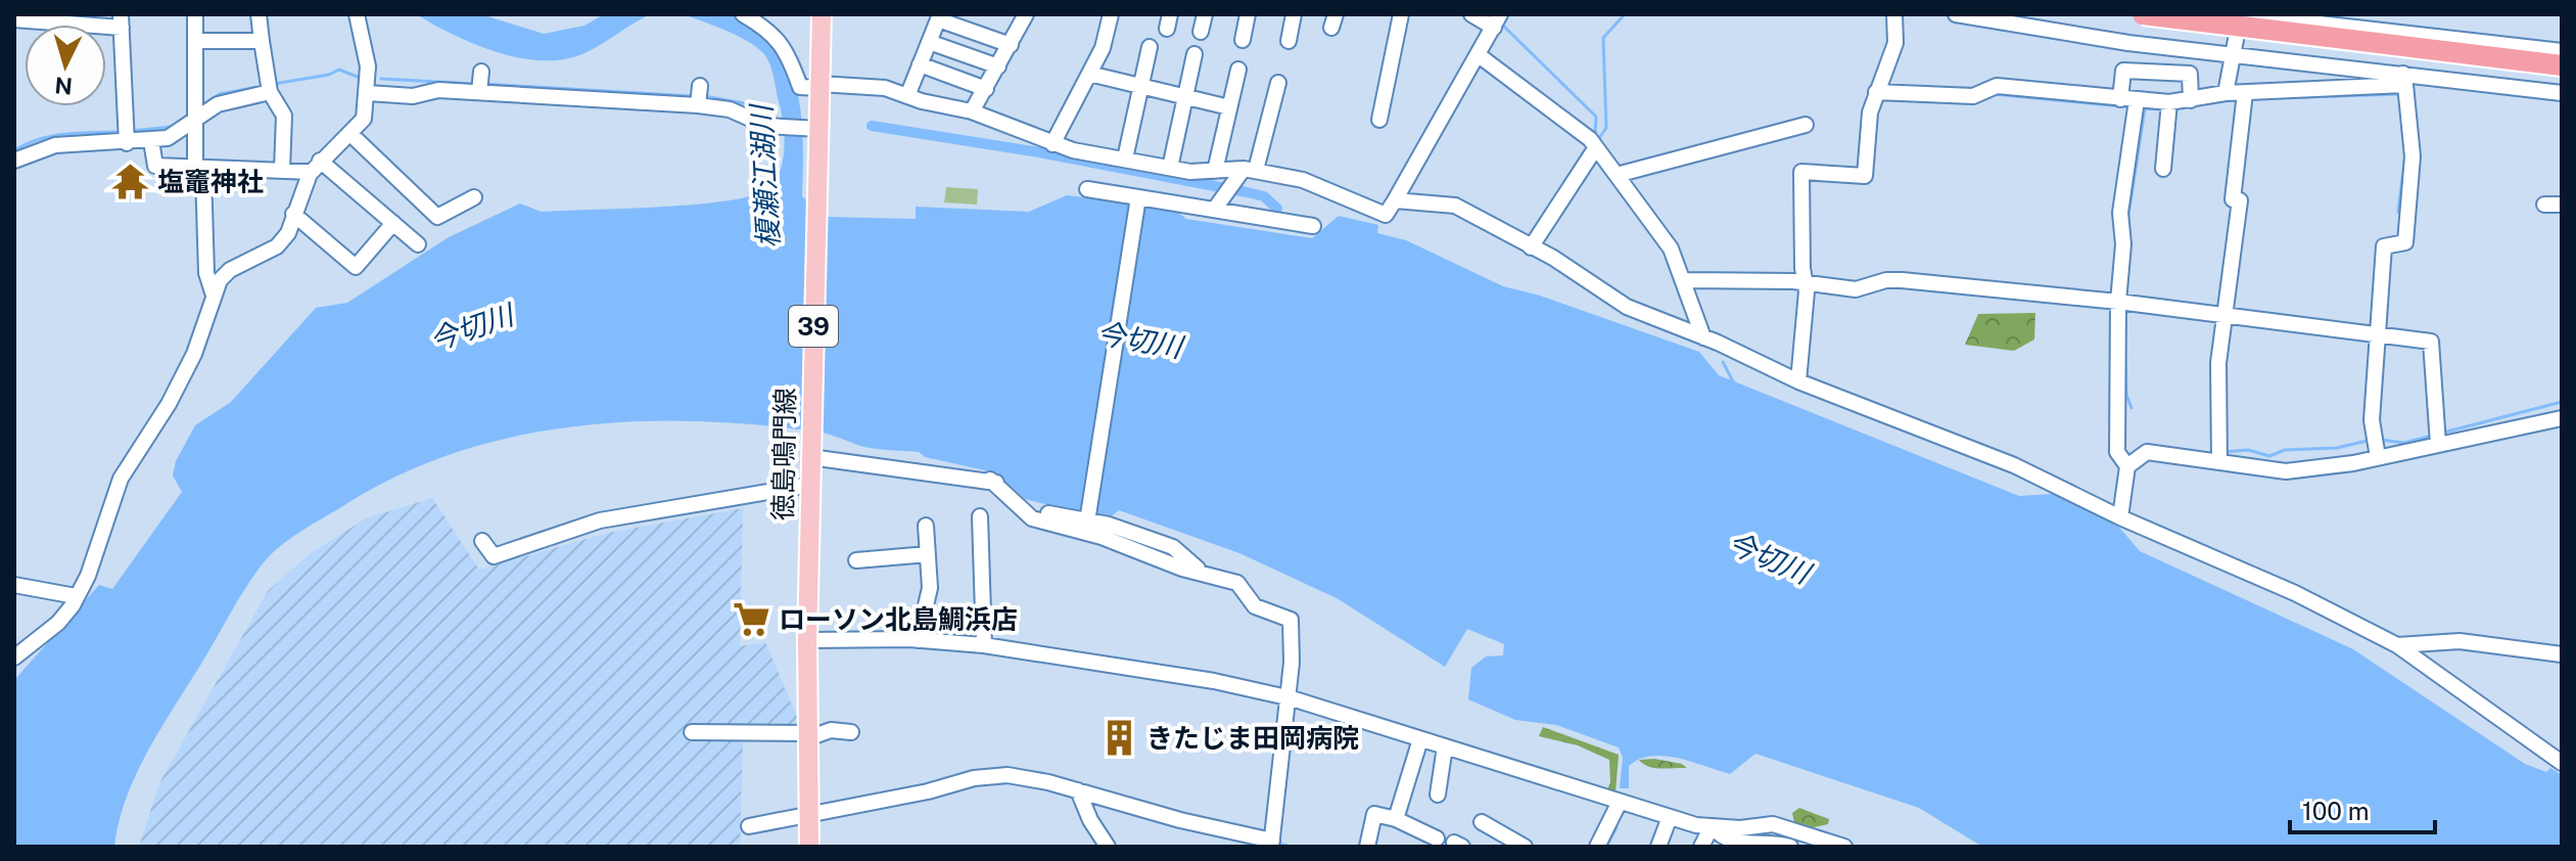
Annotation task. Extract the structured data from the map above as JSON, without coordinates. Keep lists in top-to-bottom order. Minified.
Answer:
{"streets":{"main road":["39","徳島鳴門線"]},"water":["榎瀬江湖川","今切川"],"places":{"temple":["塩竈神社"],"supermarket":["ローソン北島鯛浜店"],"building":["きたじま田岡病院"]},"scale_bar":"100 m","north":"bottom"}
